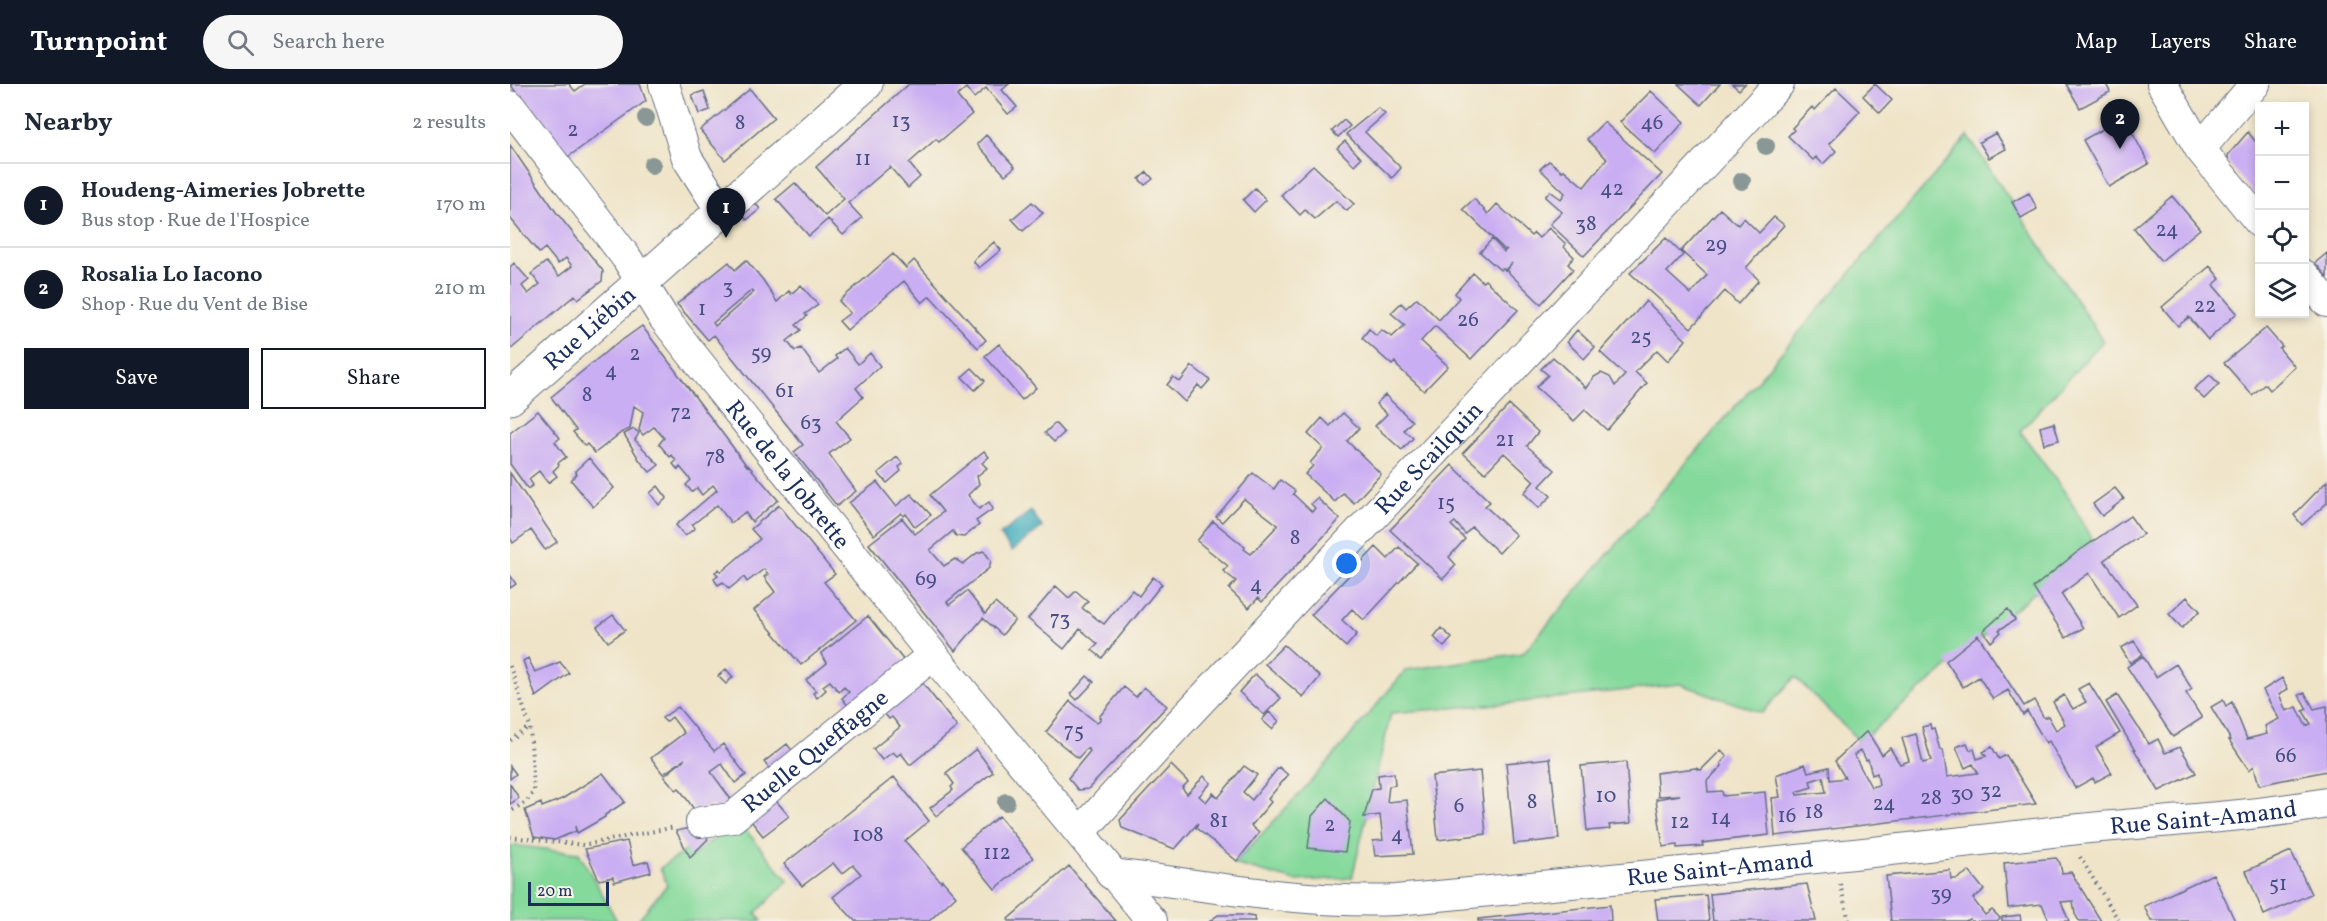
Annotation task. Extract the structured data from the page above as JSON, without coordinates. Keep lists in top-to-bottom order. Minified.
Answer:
{"streets":{"main road":["Rue Liébin"],"street":["Rue Scailquin","Rue de la Jobrette","Ruelle Queffagne","Rue Saint-Amand"]},"crossings":[["Rue Liébin","Rue de la Jobrette"],["Rue Scailquin","Rue de la Jobrette"],["Rue de la Jobrette","Ruelle Queffagne"],["Rue de la Jobrette","Rue Saint-Amand"]],"house_numbers":["13","8","46","2","11","42","38","24","29","3","22","1","26","25","59","2","4","61","8","72","63","21","78","15","8","69","4","73","75","66","32","30","10","28","8","24","6","18","16","14","81","12","2","108","4","112","51","39"],"scale_bar":"20 m","page":{"header":"Turnpoint","search":"Search here","nav":["Map","Layers","Share"],"heading":["Nearby","2 results"],"pins":["2","1"],"map_buttons":["+","−"],"list":[{"mark":"1","name":"Houdeng-Aimeries Jobrette","note":"Bus stop · Rue de l'Hospice","value":"170 m"},{"mark":"2","name":"Rosalia Lo Iacono","note":"Shop · Rue du Vent de Bise","value":"210 m"}],"buttons":["Save","Share"],"scale":"20 m"}}
